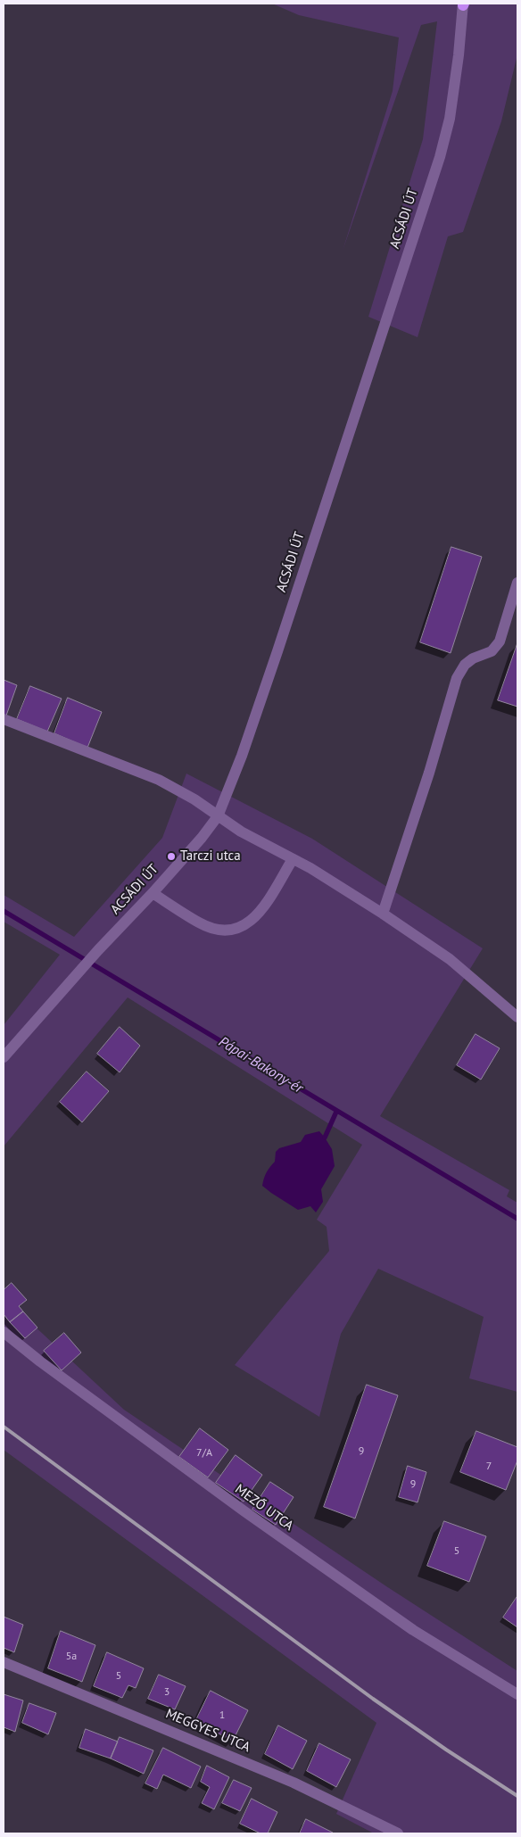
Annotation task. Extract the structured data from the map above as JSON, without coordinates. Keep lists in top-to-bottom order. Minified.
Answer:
{"streets":{"street":["ACSÁDI ÚT","MEZŐ UTCA","MEGGYES UTCA"]},"water":["Pápai-Bakony-ér"],"places":["Tarczi utca"],"house_numbers":["9","7/A","7","9","5","5a","5","3","1"]}
